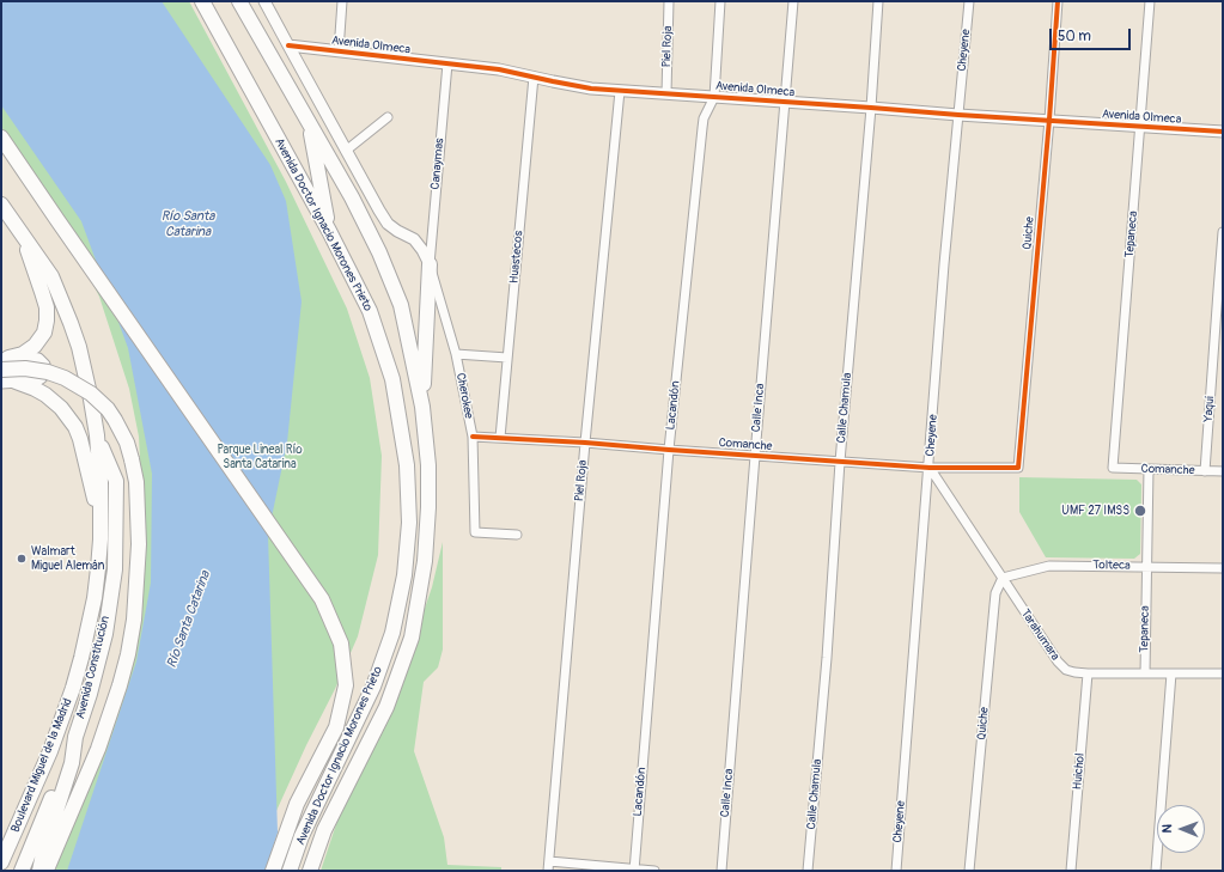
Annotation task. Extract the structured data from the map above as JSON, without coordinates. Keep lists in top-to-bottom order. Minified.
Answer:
{"streets":{"highway":["Avenida Doctor Ignacio Morones Prieto","Avenida Constitución","Boulevard Miguel de la Madrid"],"street":["Avenida Olmeca","Piel Roja","Cheyene","Canaymas","Quiche","Tepaneca","Huastecos","Cherokee","Lacandón","Calle Inca","Calle Chamula","Yaqui","Comanche","Tolteca","Tarahumara","Huichol"]},"crossings":[["Avenida Olmeca","Piel Roja"],["Avenida Olmeca","Cheyene"],["Avenida Olmeca","Canaymas"],["Avenida Olmeca","Quiche"],["Avenida Olmeca","Tepaneca"],["Avenida Olmeca","Huastecos"],["Avenida Olmeca","Lacandón"],["Avenida Olmeca","Calle Inca"],["Avenida Olmeca","Calle Chamula"],["Piel Roja","Comanche"],["Cheyene","Comanche"],["Cheyene","Tarahumara"],["Canaymas","Cherokee"],["Quiche","Comanche"],["Quiche","Tolteca"],["Quiche","Tarahumara"],["Tepaneca","Comanche"],["Tepaneca","Tolteca"],["Tepaneca","Tarahumara"],["Huastecos","Comanche"],["Cherokee","Comanche"],["Lacandón","Comanche"],["Calle Inca","Comanche"],["Calle Chamula","Comanche"],["Yaqui","Comanche"],["Comanche","Tarahumara"],["Tolteca","Tarahumara"],["Tarahumara","Huichol"],["Avenida Constitución","Boulevard Miguel de la Madrid"]],"water":["Río Santa Catarina"],"parks":["Parque Lineal Río Santa Catarina"],"places":["UMF 27 IMSS","Walmart Miguel Alemán"],"scale_bar":"50 m","north":"left"}
